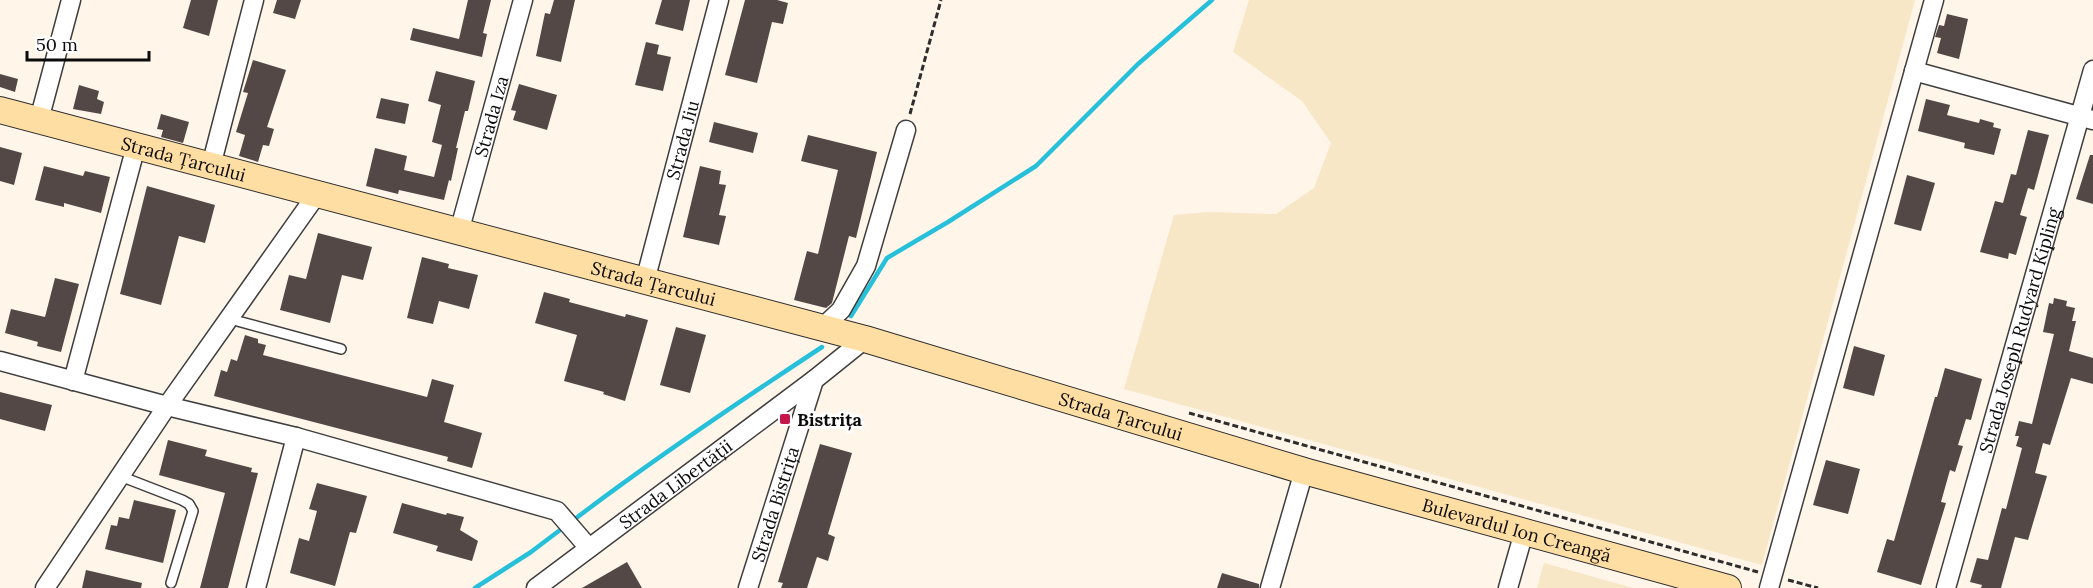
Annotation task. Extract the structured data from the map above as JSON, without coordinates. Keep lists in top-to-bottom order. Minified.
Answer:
{"streets":{"street":["Strada Iza","Strada Jiu","Strada Țarcului","Strada Joseph Rudyard Kipling","Strada Libertății","Strada Bistrița","Bulevardul Ion Creangă"]},"crossings":[["Strada Iza","Strada Țarcului"],["Strada Jiu","Strada Țarcului"],["Strada Țarcului","Bulevardul Ion Creangă"],["Strada Libertății","Strada Bistrița"]],"places":{"transit":["Bistrița"]},"scale_bar":"50 m"}
